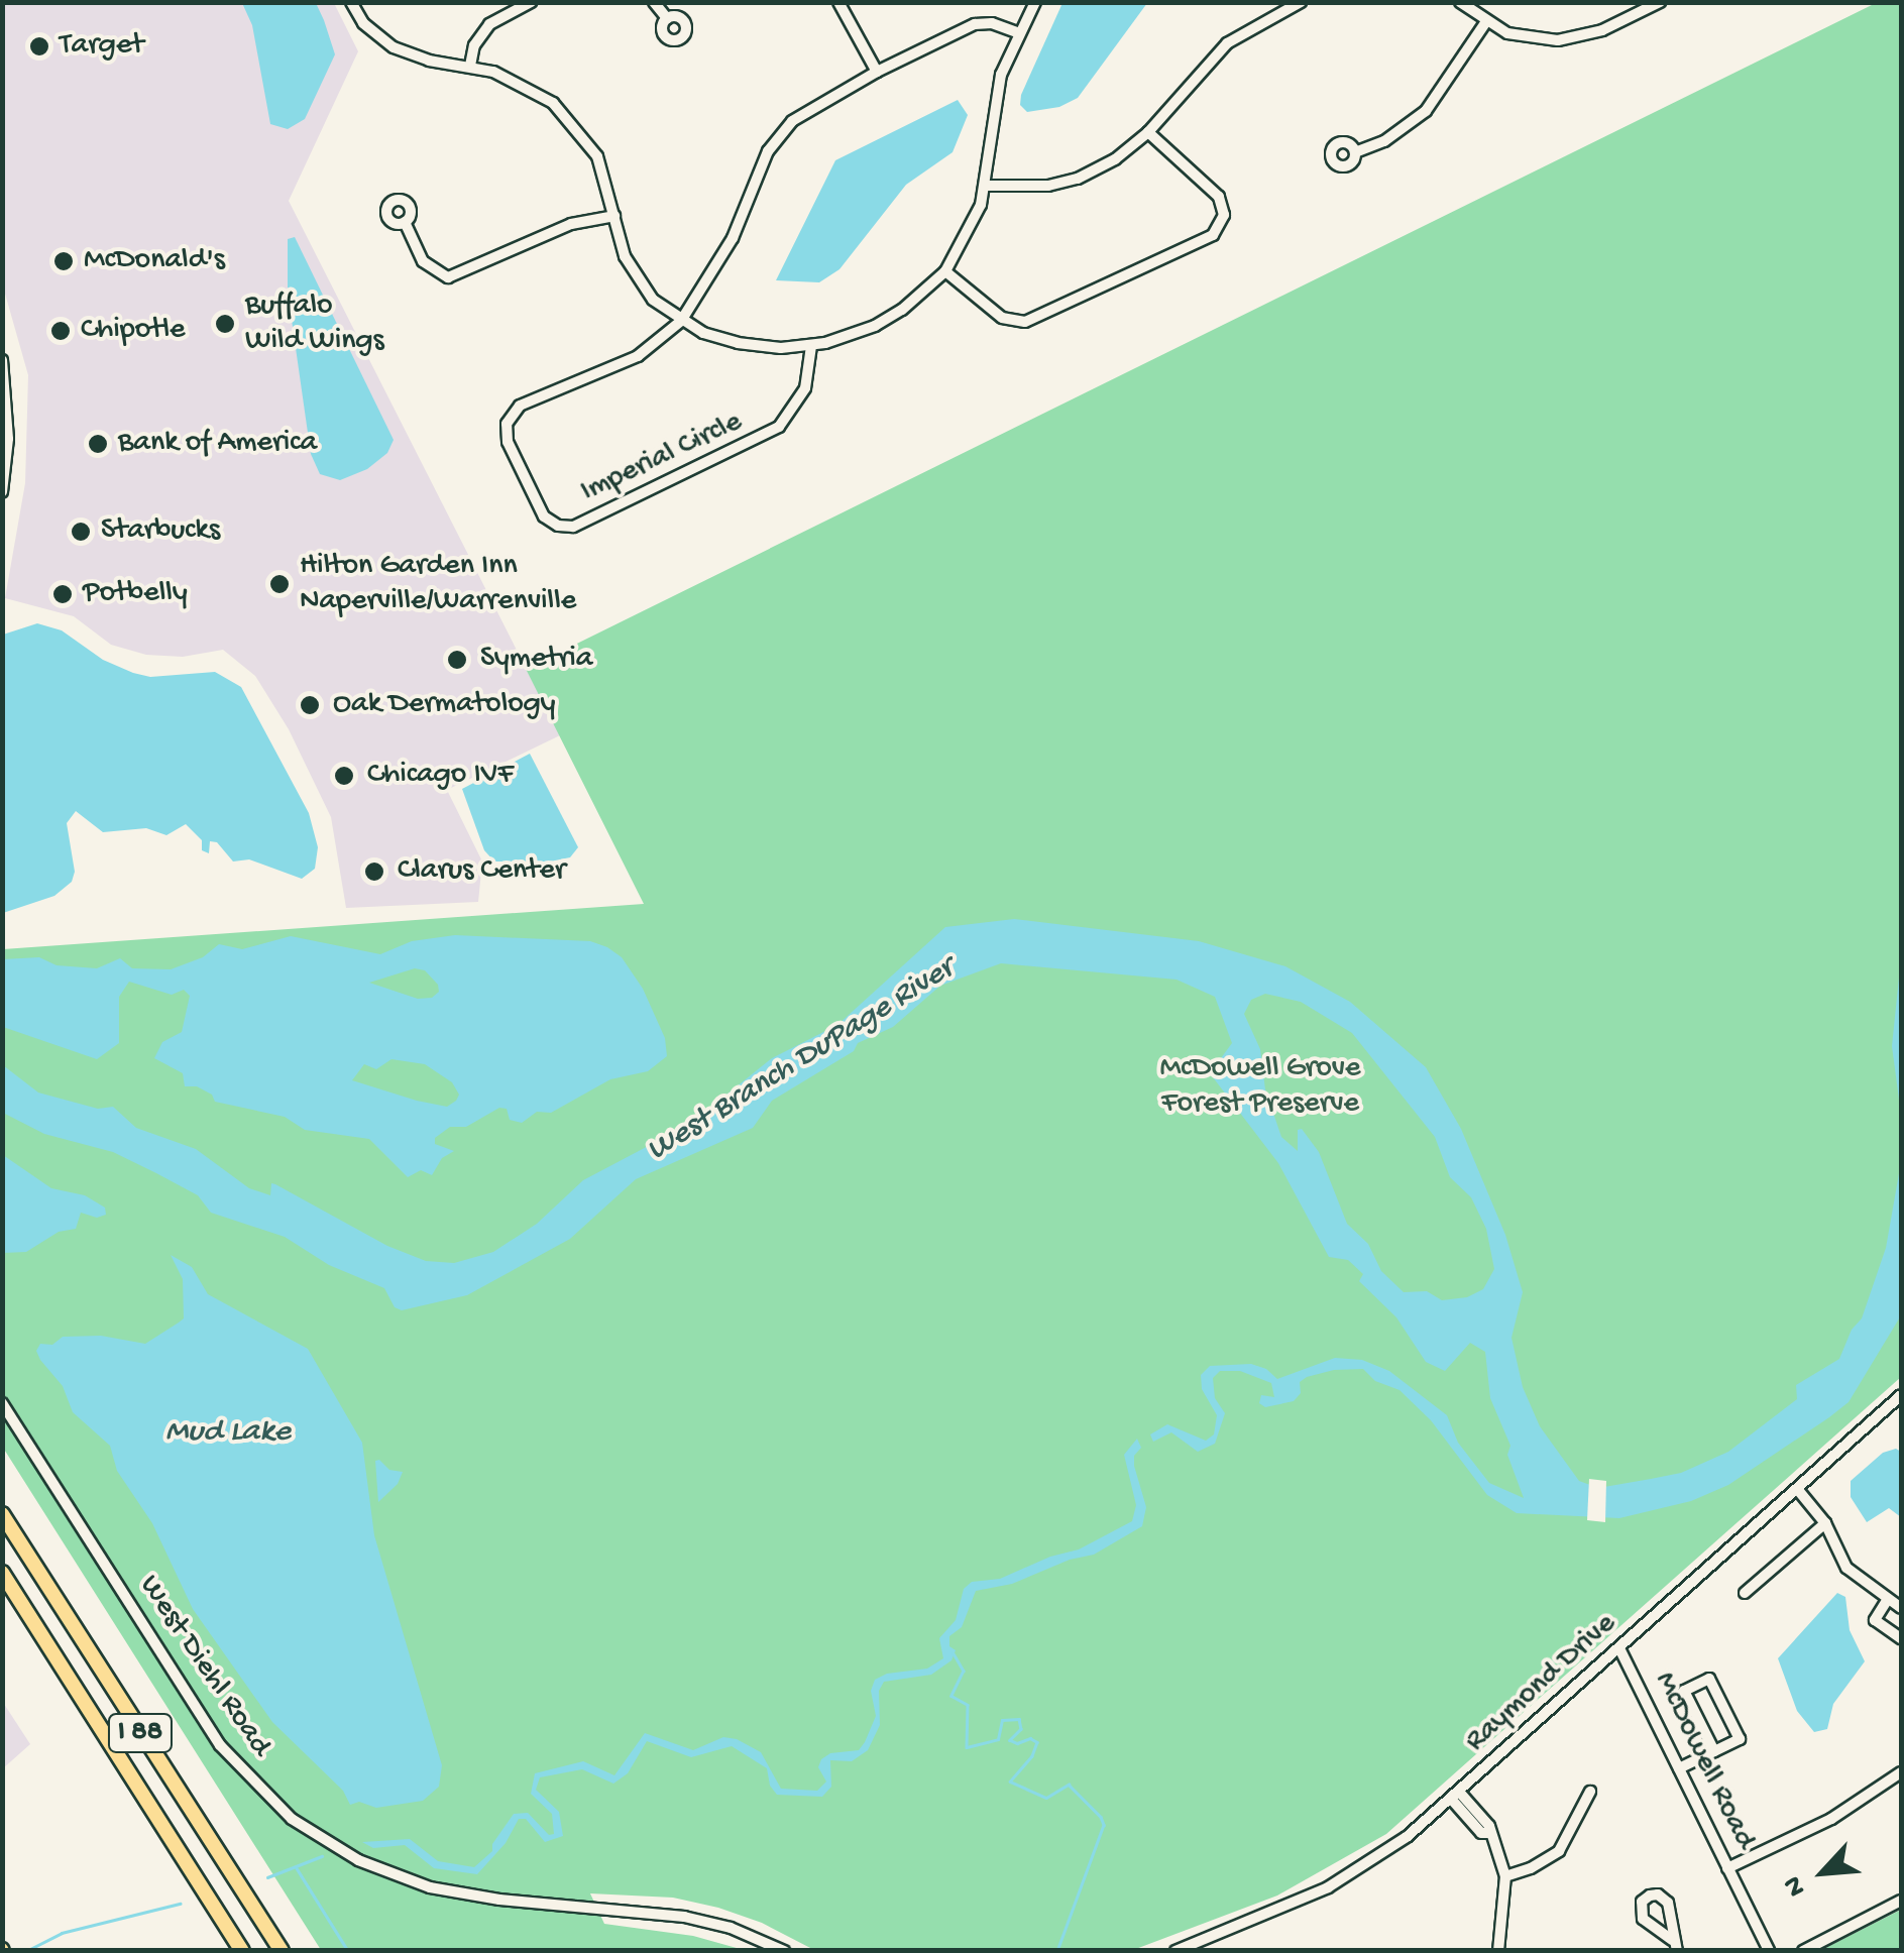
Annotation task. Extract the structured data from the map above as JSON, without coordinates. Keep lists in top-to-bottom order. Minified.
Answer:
{"streets":{"highway":["I 88"],"street":["Imperial Circle","West Diehl Road","Raymond Drive","McDowell Road"]},"crossings":[["Raymond Drive","McDowell Road"]],"water":["West Branch DuPage River","Mud Lake"],"parks":["McDowell Grove Forest Preserve"],"places":["Target","McDonald's","Buffalo Wild Wings","Chipotle","Bank of America","Starbucks","Hilton Garden Inn Naperville/Warrenville","Potbelly","Symetria","Oak Dermatology","Chicago IVF","Clarus Center"],"north":"bottom left"}
